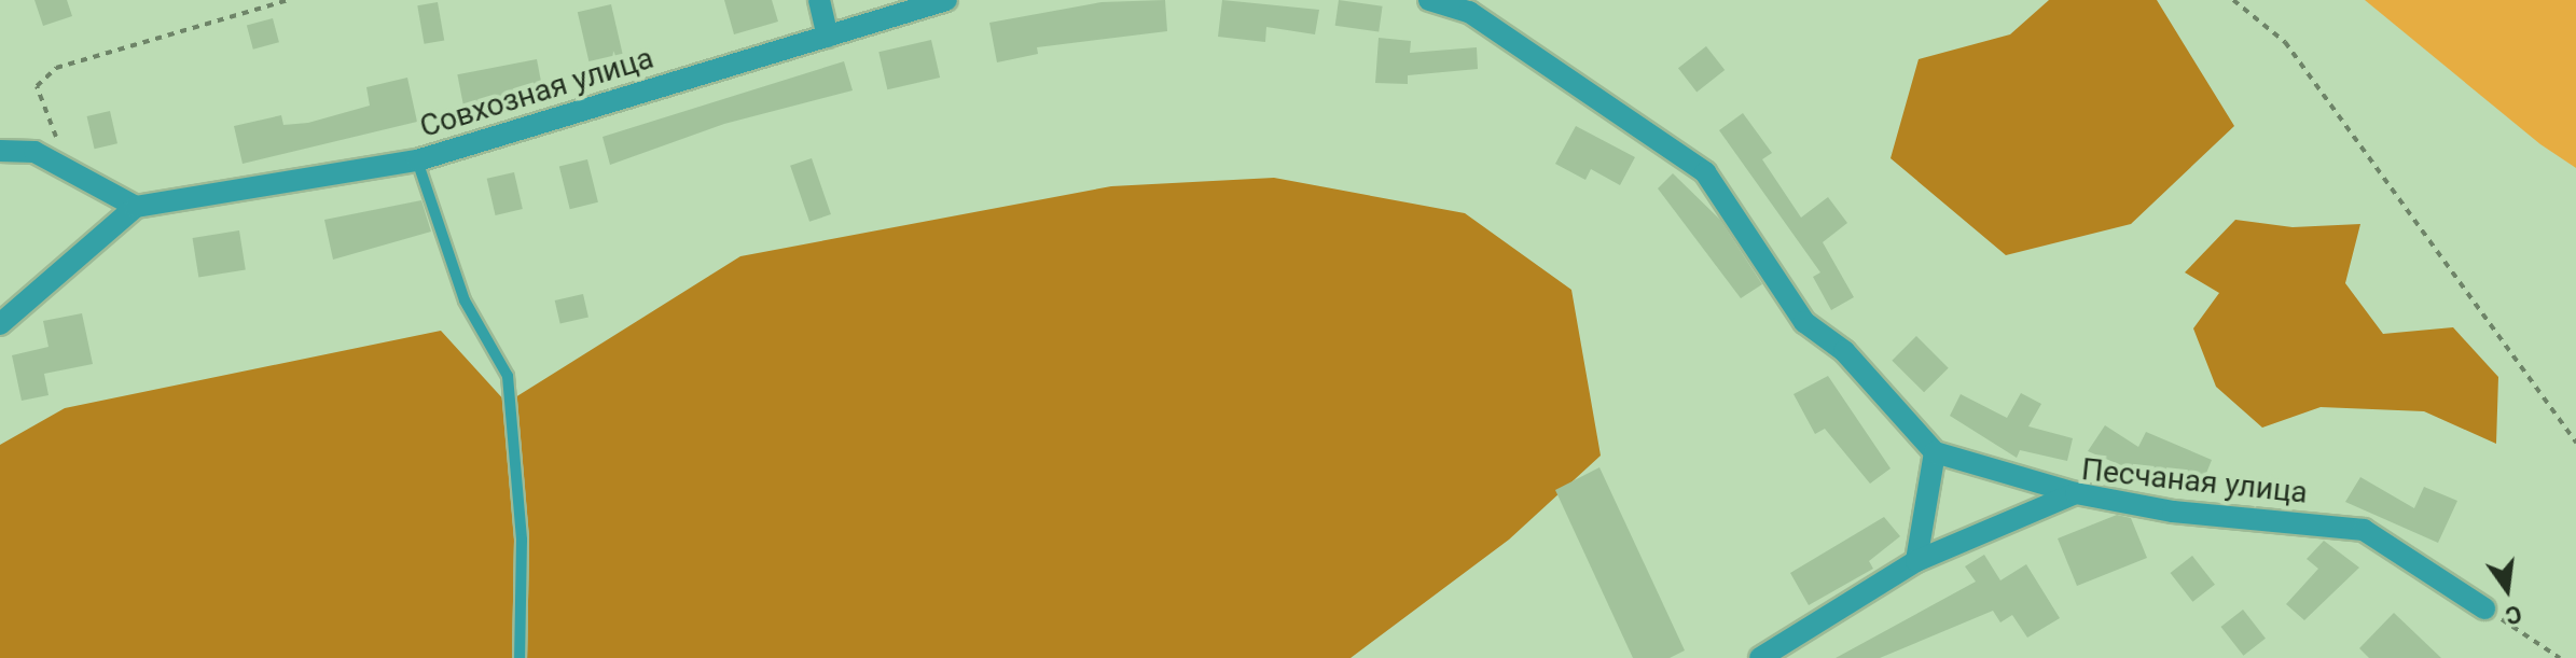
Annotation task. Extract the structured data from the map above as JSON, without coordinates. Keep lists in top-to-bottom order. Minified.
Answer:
{"streets":{"street":["Совхозная улица","Песчаная улица"]},"north":"bottom"}
